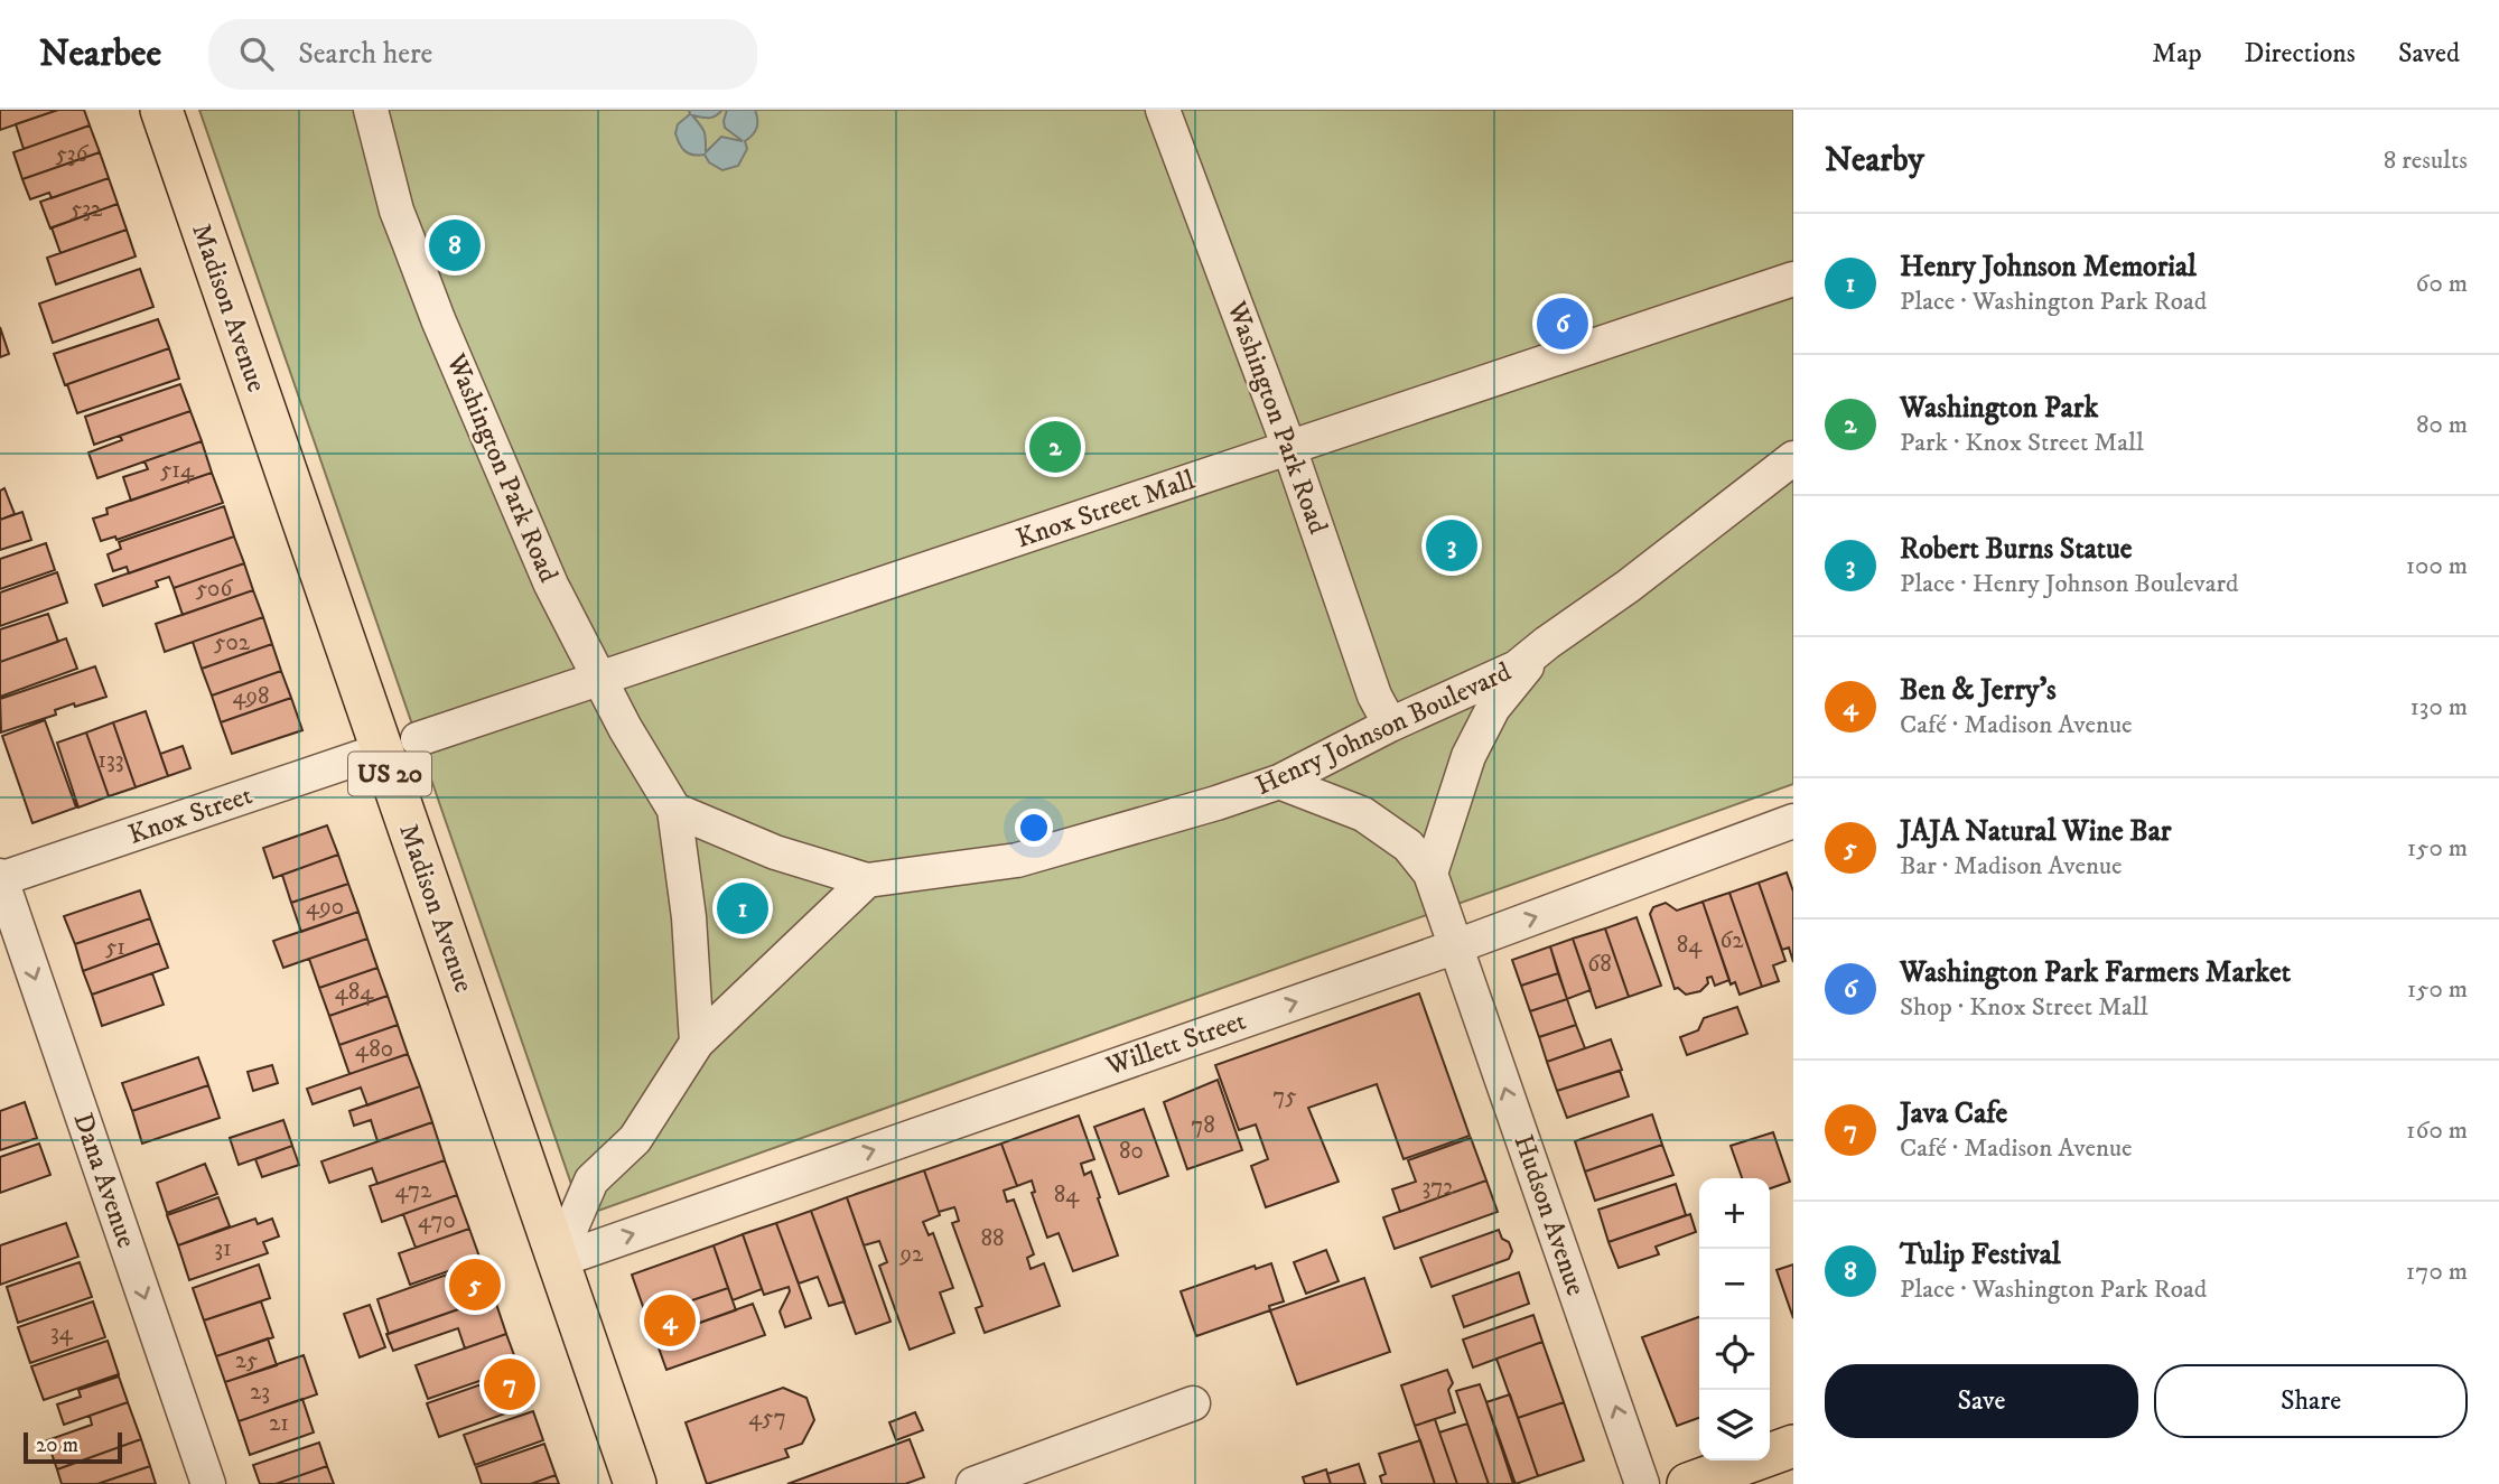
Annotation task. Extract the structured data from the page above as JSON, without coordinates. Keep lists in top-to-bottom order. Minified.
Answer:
{"streets":{"main road":["Madison Avenue","US 20"],"street":["Washington Park Road","Knox Street Mall","Henry Johnson Boulevard","Knox Street","Willett Street","Dana Avenue","Hudson Avenue"]},"crossings":[["Madison Avenue","Knox Street Mall"],["Madison Avenue","Knox Street"],["Madison Avenue","Willett Street"],["Washington Park Road","Knox Street Mall"],["Washington Park Road","Henry Johnson Boulevard"],["Knox Street Mall","Knox Street"],["Knox Street","Dana Avenue"],["Willett Street","Hudson Avenue"]],"one_way":["Willett Street","Dana Avenue","Hudson Avenue"],"house_numbers":["536","532","514","506","502","498","133","490","62","84","51","68","484","480","75","78","80","372","472","84","470","88","31","92","34","25","23","457","21"],"scale_bar":"20 m","page":{"header":"Nearbee","search":"Search here","nav":["Map","Directions","Saved"],"heading":["Nearby","8 results"],"list":[{"mark":"1","name":"Henry Johnson Memorial","note":"Place · Washington Park Road","value":"60 m"},{"mark":"2","name":"Washington Park","note":"Park · Knox Street Mall","value":"80 m"},{"mark":"3","name":"Robert Burns Statue","note":"Place · Henry Johnson Boulevard","value":"100 m"},{"mark":"4","name":"Ben & Jerry's","note":"Café · Madison Avenue","value":"130 m"},{"mark":"5","name":"JAJA Natural Wine Bar","note":"Bar · Madison Avenue","value":"150 m"},{"mark":"6","name":"Washington Park Farmers Market","note":"Shop · Knox Street Mall","value":"150 m"},{"mark":"7","name":"Java Cafe","note":"Café · Madison Avenue","value":"160 m"},{"mark":"8","name":"Tulip Festival","note":"Place · Washington Park Road","value":"170 m"}],"pins":["8","6","2","3","1","5","4","7"],"map_buttons":["+","−"],"buttons":["Save","Share"],"scale":"20 m"}}
